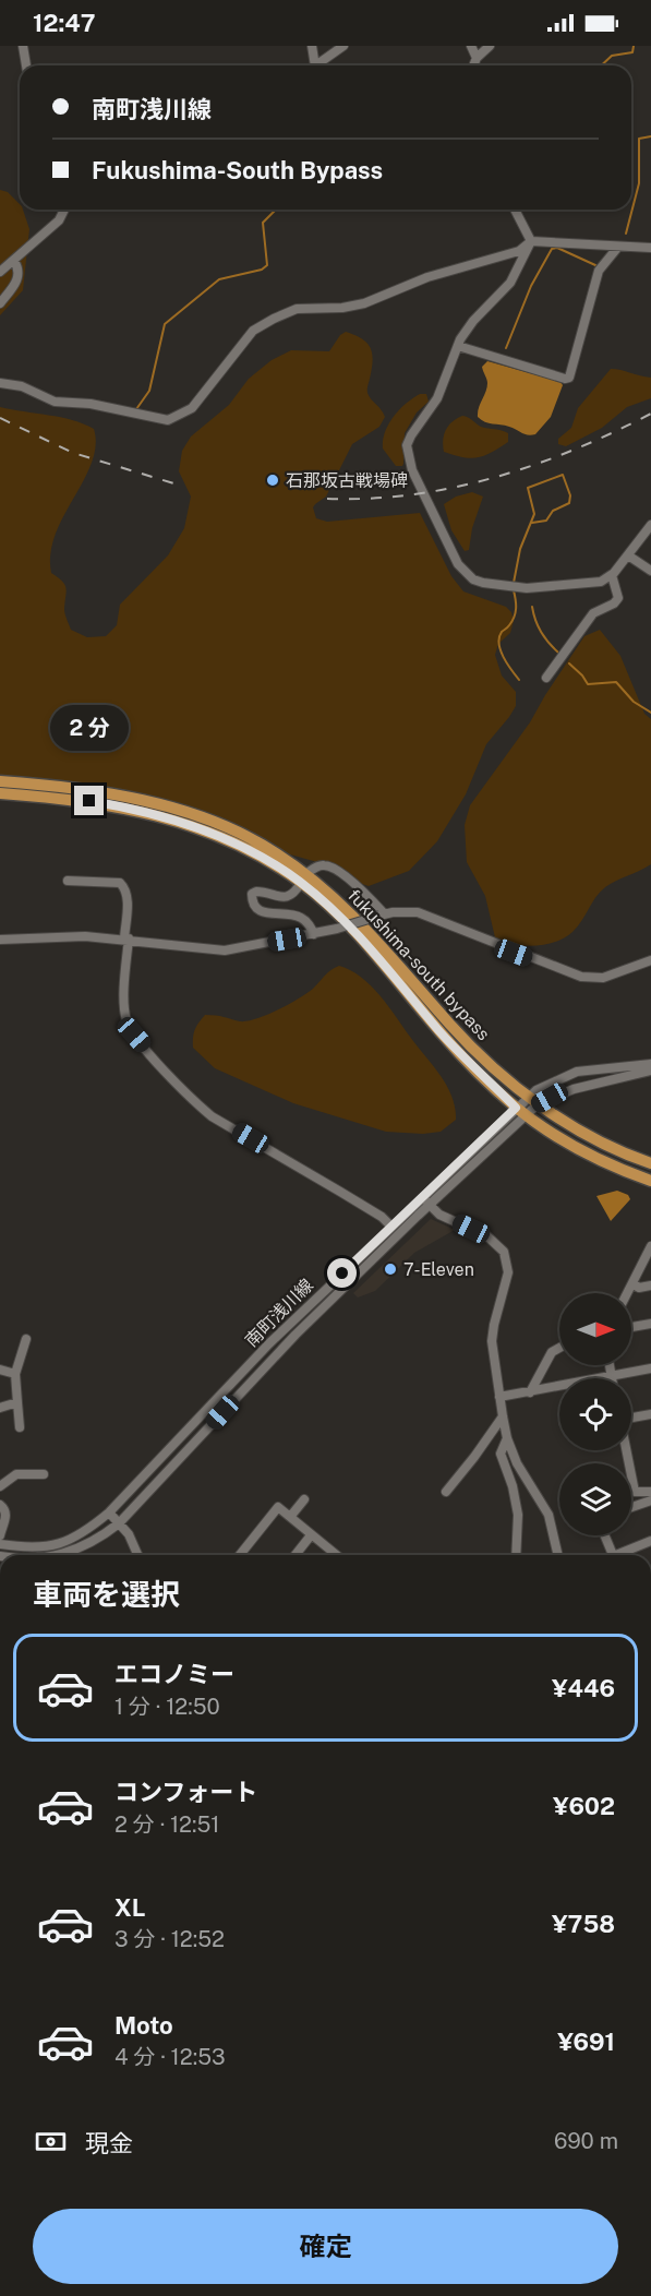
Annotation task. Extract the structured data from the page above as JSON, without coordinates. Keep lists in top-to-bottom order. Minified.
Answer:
{"streets":{"highway":["fukushima-south bypass"],"street":["南町浅川線"]},"crossings":[["fukushima-south bypass","南町浅川線"]],"places":["石那坂古戦場碑","7-Eleven"],"north":"right","page":{"status":"12:47","banner":["南町浅川線","Fukushima-South Bypass"],"bubble":"2 分","heading":"車両を選択","list":[{"name":"エコノミー","note":"1 分 · 12:50","value":"¥446"},{"name":"コンフォート","note":"2 分 · 12:51","value":"¥602"},{"name":"XL","note":"3 分 · 12:52","value":"¥758"},{"name":"Moto","note":"4 分 · 12:53","value":"¥691"}],"pay":["現金","690 m"],"buttons":"確定"}}
